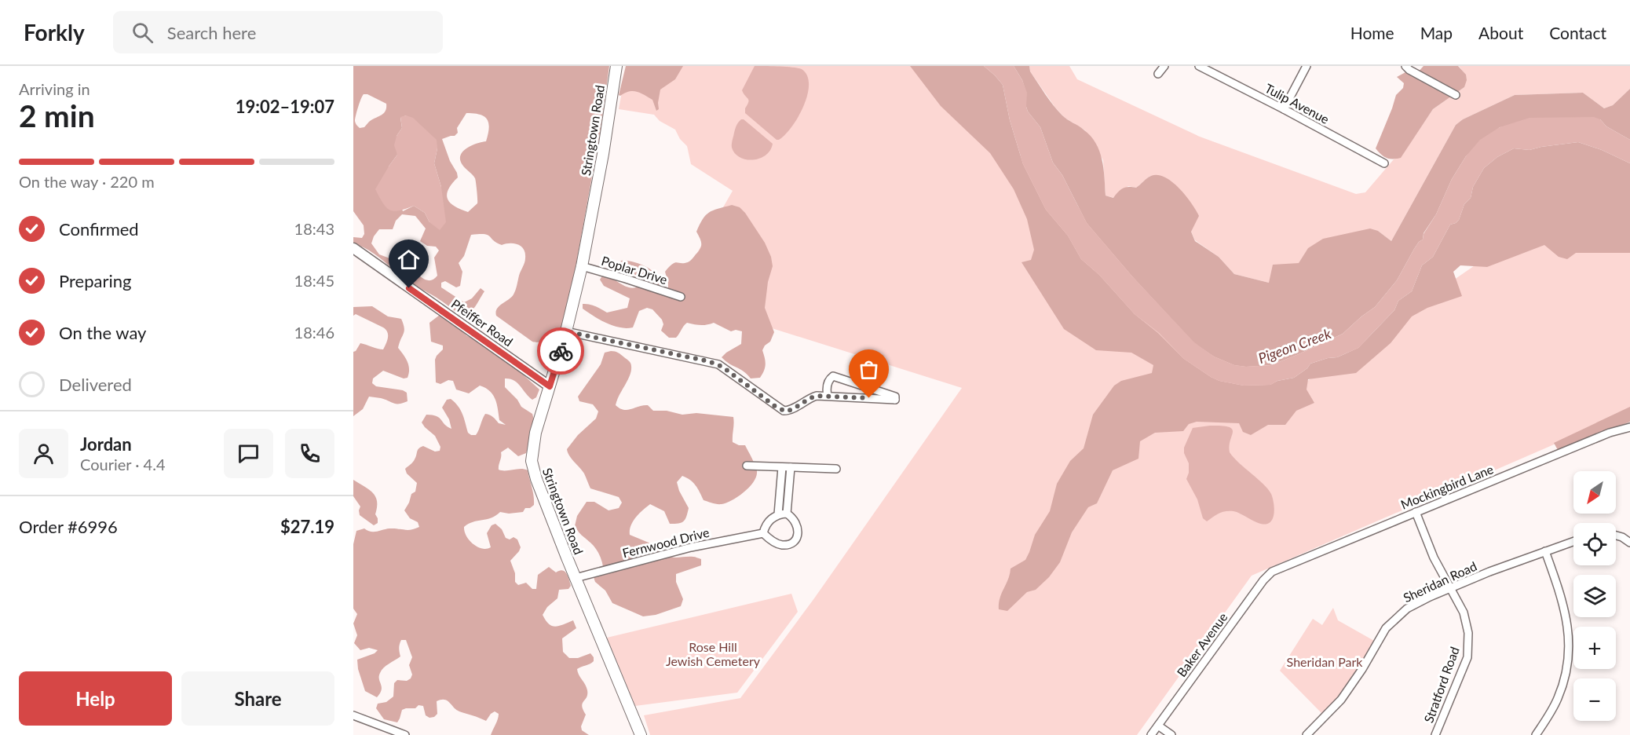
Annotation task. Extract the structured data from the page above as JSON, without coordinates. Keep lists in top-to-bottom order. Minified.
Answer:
{"streets":{"main road":["Stringtown Road"],"street":["Tulip Avenue","Poplar Drive","Pfeiffer Road","Mockingbird Lane","Fernwood Drive","Sheridan Road","Baker Avenue","Stratford Road"]},"crossings":[["Stringtown Road","Poplar Drive"],["Stringtown Road","Pfeiffer Road"],["Stringtown Road","Fernwood Drive"],["Mockingbird Lane","Baker Avenue"],["Mockingbird Lane","Stratford Road"],["Sheridan Road","Stratford Road"]],"water":["Pigeon Creek"],"parks":["Rose Hill Jewish Cemetery","Sheridan Park"],"north":"bottom left","page":{"header":"Forkly","search":"Search here","nav":["Home","Map","About","Contact"],"heading":["2 min","Arriving in","19:02–19:07"],"panel":["Jordan","Courier · 4.4","Order #6996","$27.19"],"bar":"On the way · 220 m","list":[["Confirmed","18:43"],["Preparing","18:45"],["On the way","18:46"],"Delivered"],"map_buttons":["+","−"],"buttons":["Help","Share"]}}
